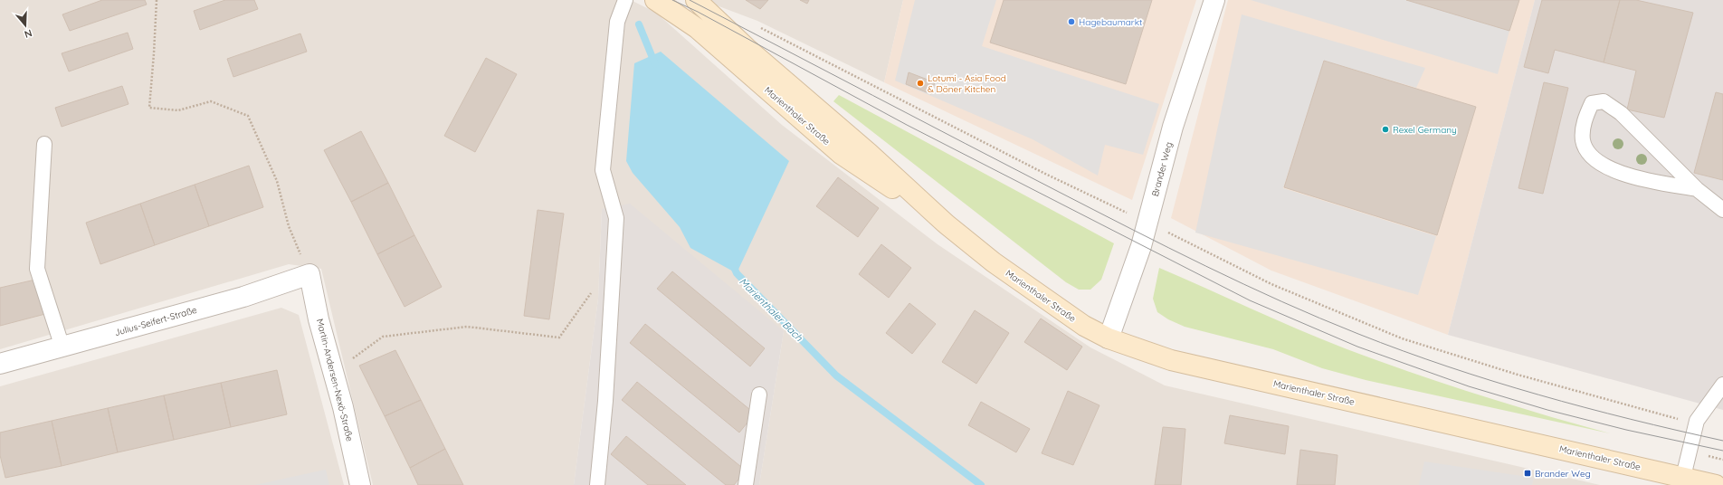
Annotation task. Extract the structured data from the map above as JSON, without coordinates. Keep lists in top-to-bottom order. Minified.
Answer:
{"streets":{"main road":["Marienthaler Straße"],"street":["Brander Weg","Julius-Seifert-Straße","Martin-Andersen-Nexö-Straße"]},"crossings":[["Marienthaler Straße","Brander Weg"],["Julius-Seifert-Straße","Martin-Andersen-Nexö-Straße"]],"water":["Marienthaler Bach"],"places":{"other":["Hagebaumarkt","Lotumi - Asia Food & Döner Kitchen","Rexel Germany"],"transit":["Brander Weg"]},"north":"bottom"}
